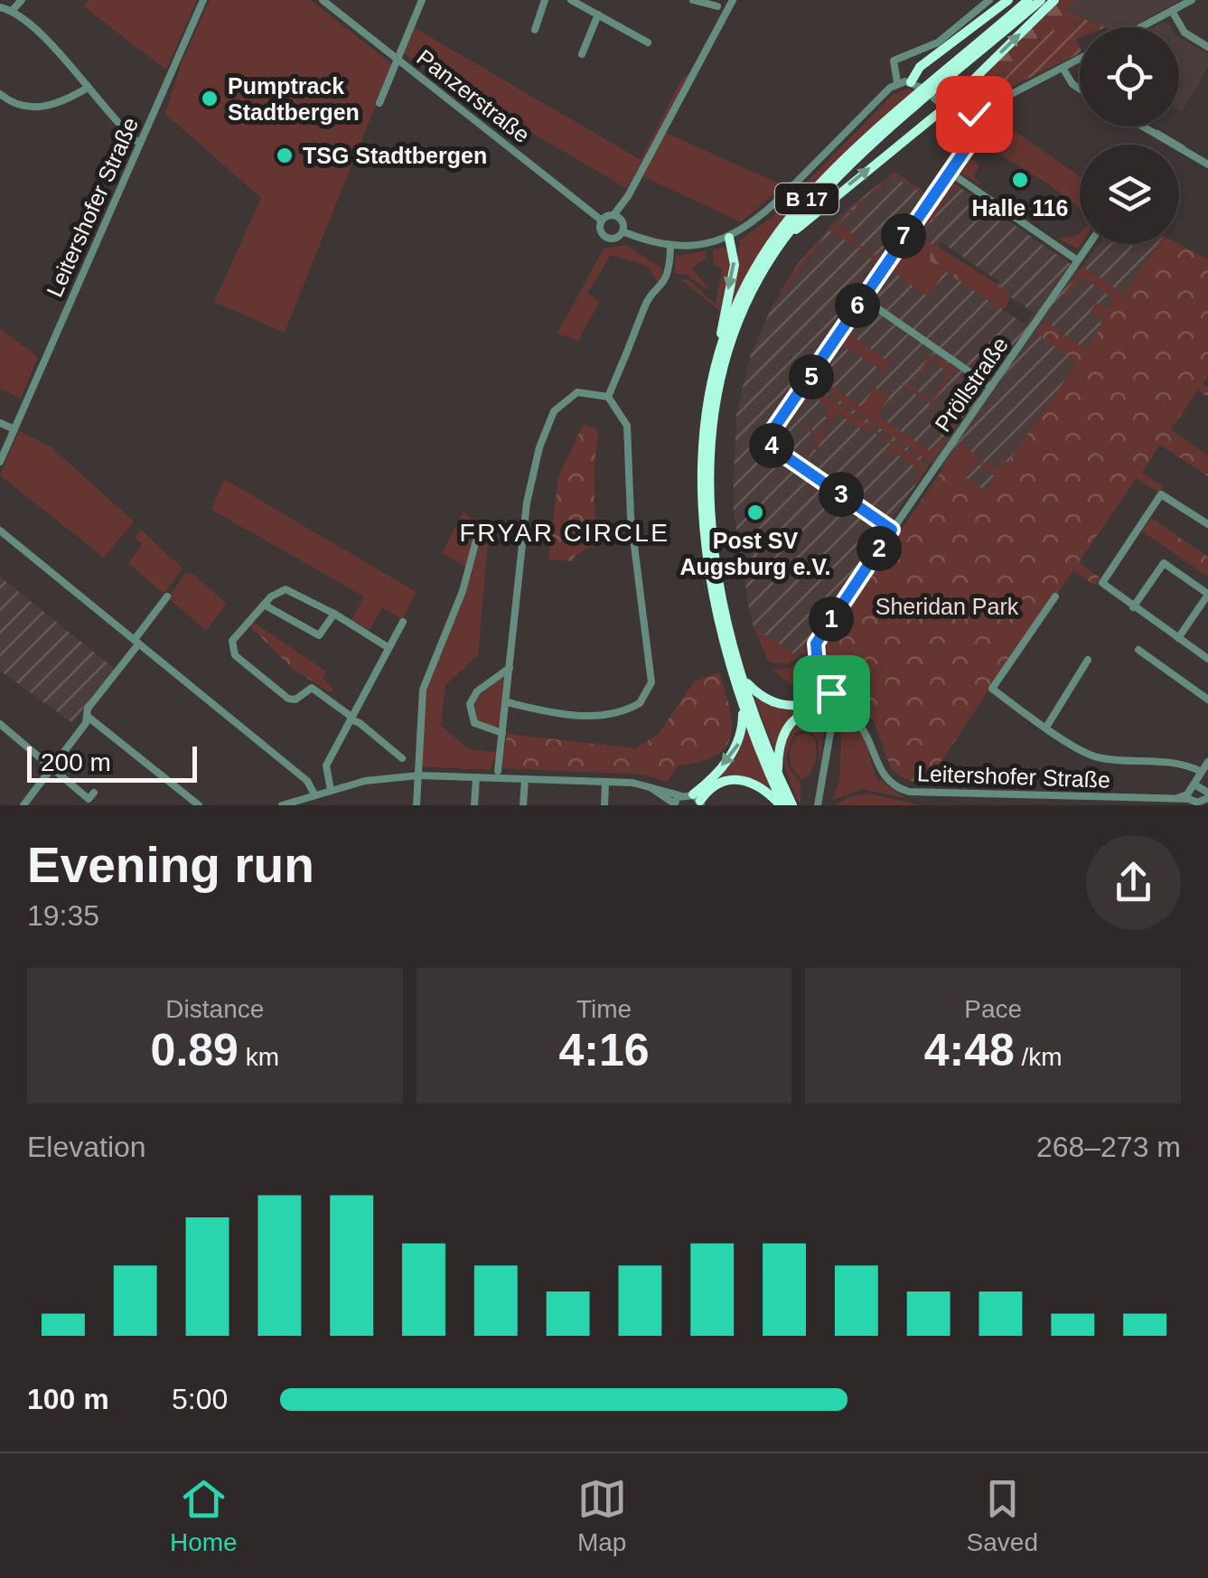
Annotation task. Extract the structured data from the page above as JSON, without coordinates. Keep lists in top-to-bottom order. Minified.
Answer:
{"streets":{"highway":["B 17"],"street":["Panzerstraße","Leitershofer Straße","Pröllstraße"]},"crossings":[["Leitershofer Straße","Pröllstraße"]],"districts":["FRYAR CIRCLE"],"parks":["Sheridan Park"],"places":["Pumptrack Stadtbergen","TSG Stadtbergen","Halle 116","Post SV Augsburg e.V."],"scale_bar":"200 m","page":{"pins":["7","6","5","4","3","2","1"],"scale":"200 m","heading":["Evening run","19:35"],"stats":[["Distance","0.89 km"],["Time","4:16"],["Pace","4:48 /km"]],"chart":["Elevation","268–273 m"],"list":[{"name":"100 m","note":"5:00"}],"tabs":["Home","Map","Saved"]}}
